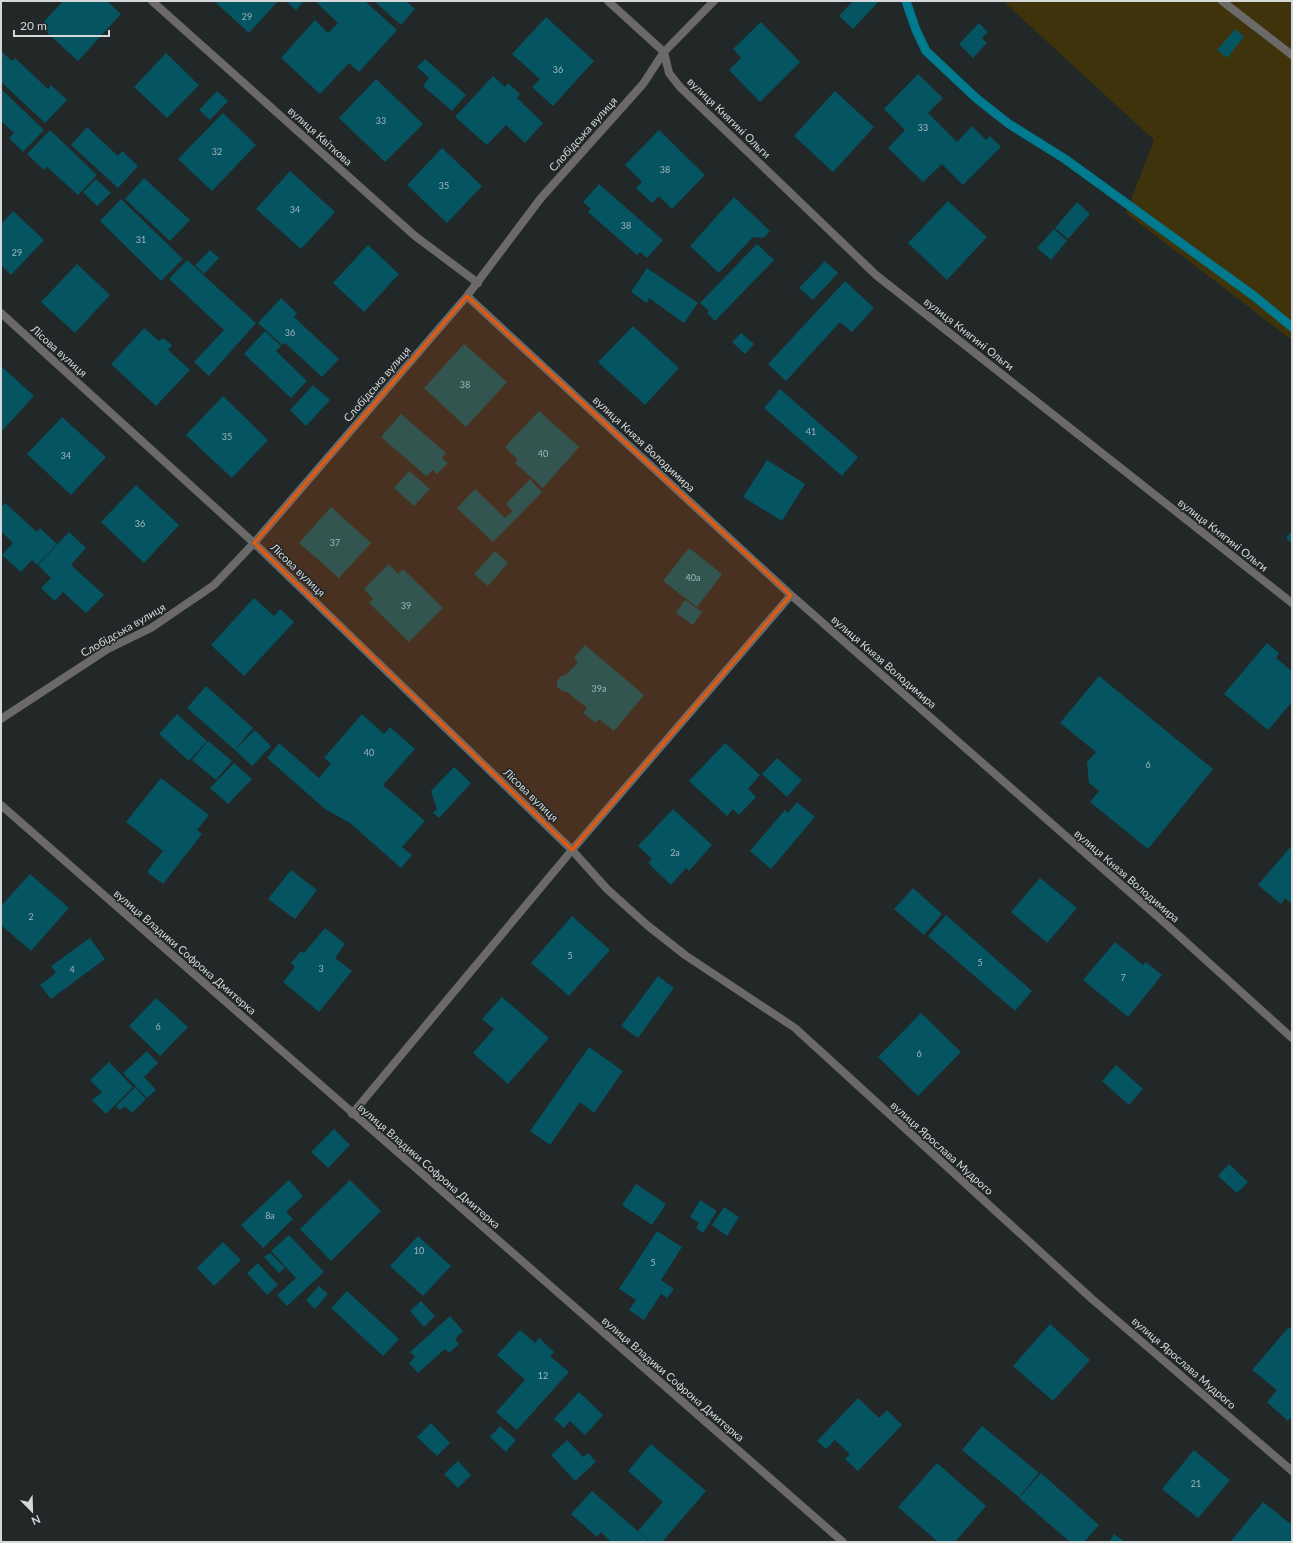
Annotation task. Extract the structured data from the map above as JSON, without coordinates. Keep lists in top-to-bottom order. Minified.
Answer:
{"streets":{"street":["вулиця Княгині Ольги","Слобідська вулиця","вулиця Квіткова","Лісова вулиця","вулиця Князя Володимира","вулиця Владики Софрона Дмитерка","вулиця Ярослава Мудрого"]},"crossings":[["вулиця Княгині Ольги","Слобідська вулиця"],["Слобідська вулиця","вулиця Квіткова"],["Слобідська вулиця","Лісова вулиця"],["Слобідська вулиця","вулиця Князя Володимира"],["Лісова вулиця","вулиця Ярослава Мудрого"]],"house_numbers":["29","36","33","33","32","38","35","34","38","31","29","36","38","41","35","40","34","36","37","40а","39","39а","40","6","2а","2","5","5","3","4","7","6","6","8а","10","5","12","21"],"scale_bar":"20 m","north":"bottom right"}
